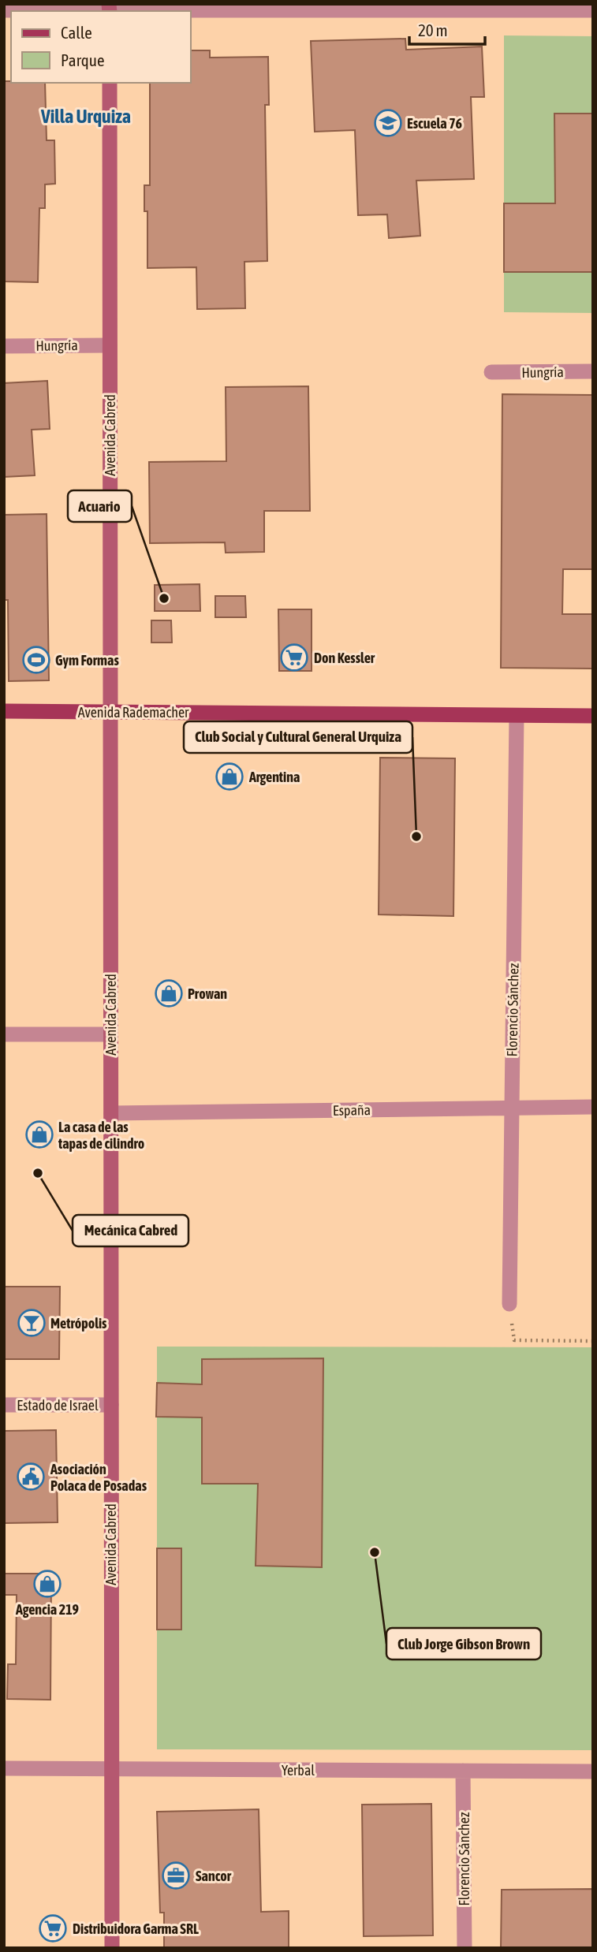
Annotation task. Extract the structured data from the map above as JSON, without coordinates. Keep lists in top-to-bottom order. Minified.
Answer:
{"streets":{"main road":["Avenida Cabred","Avenida Rademacher"],"street":["Hungría","Florencio Sánchez","España","Estado de Israel","Yerbal"]},"crossings":[["Hungría","Avenida Cabred"],["Avenida Cabred","Avenida Rademacher"],["Avenida Cabred","España"],["Avenida Cabred","Estado de Israel"],["Avenida Cabred","Yerbal"],["Avenida Rademacher","Florencio Sánchez"],["Florencio Sánchez","España"],["Florencio Sánchez","Yerbal"]],"districts":["Villa Urquiza"],"places":{"school or university":["Escuela 76"],"other":["Acuario","Club Social y Cultural General Urquiza","Mecánica Cabred","Club Jorge Gibson Brown"],"supermarket":["Don Kessler","Distribuidora Garma SRL"],"sports":["Gym Formas"],"shop":["Argentina","Prowan","La casa de las tapas de cilindro","Agencia 219"],"bar":["Metrópolis"],"public building":["Asociación Polaca de Posadas"],"office":["Sancor"]},"legend":["Calle","Parque"],"scale_bar":"20 m"}
